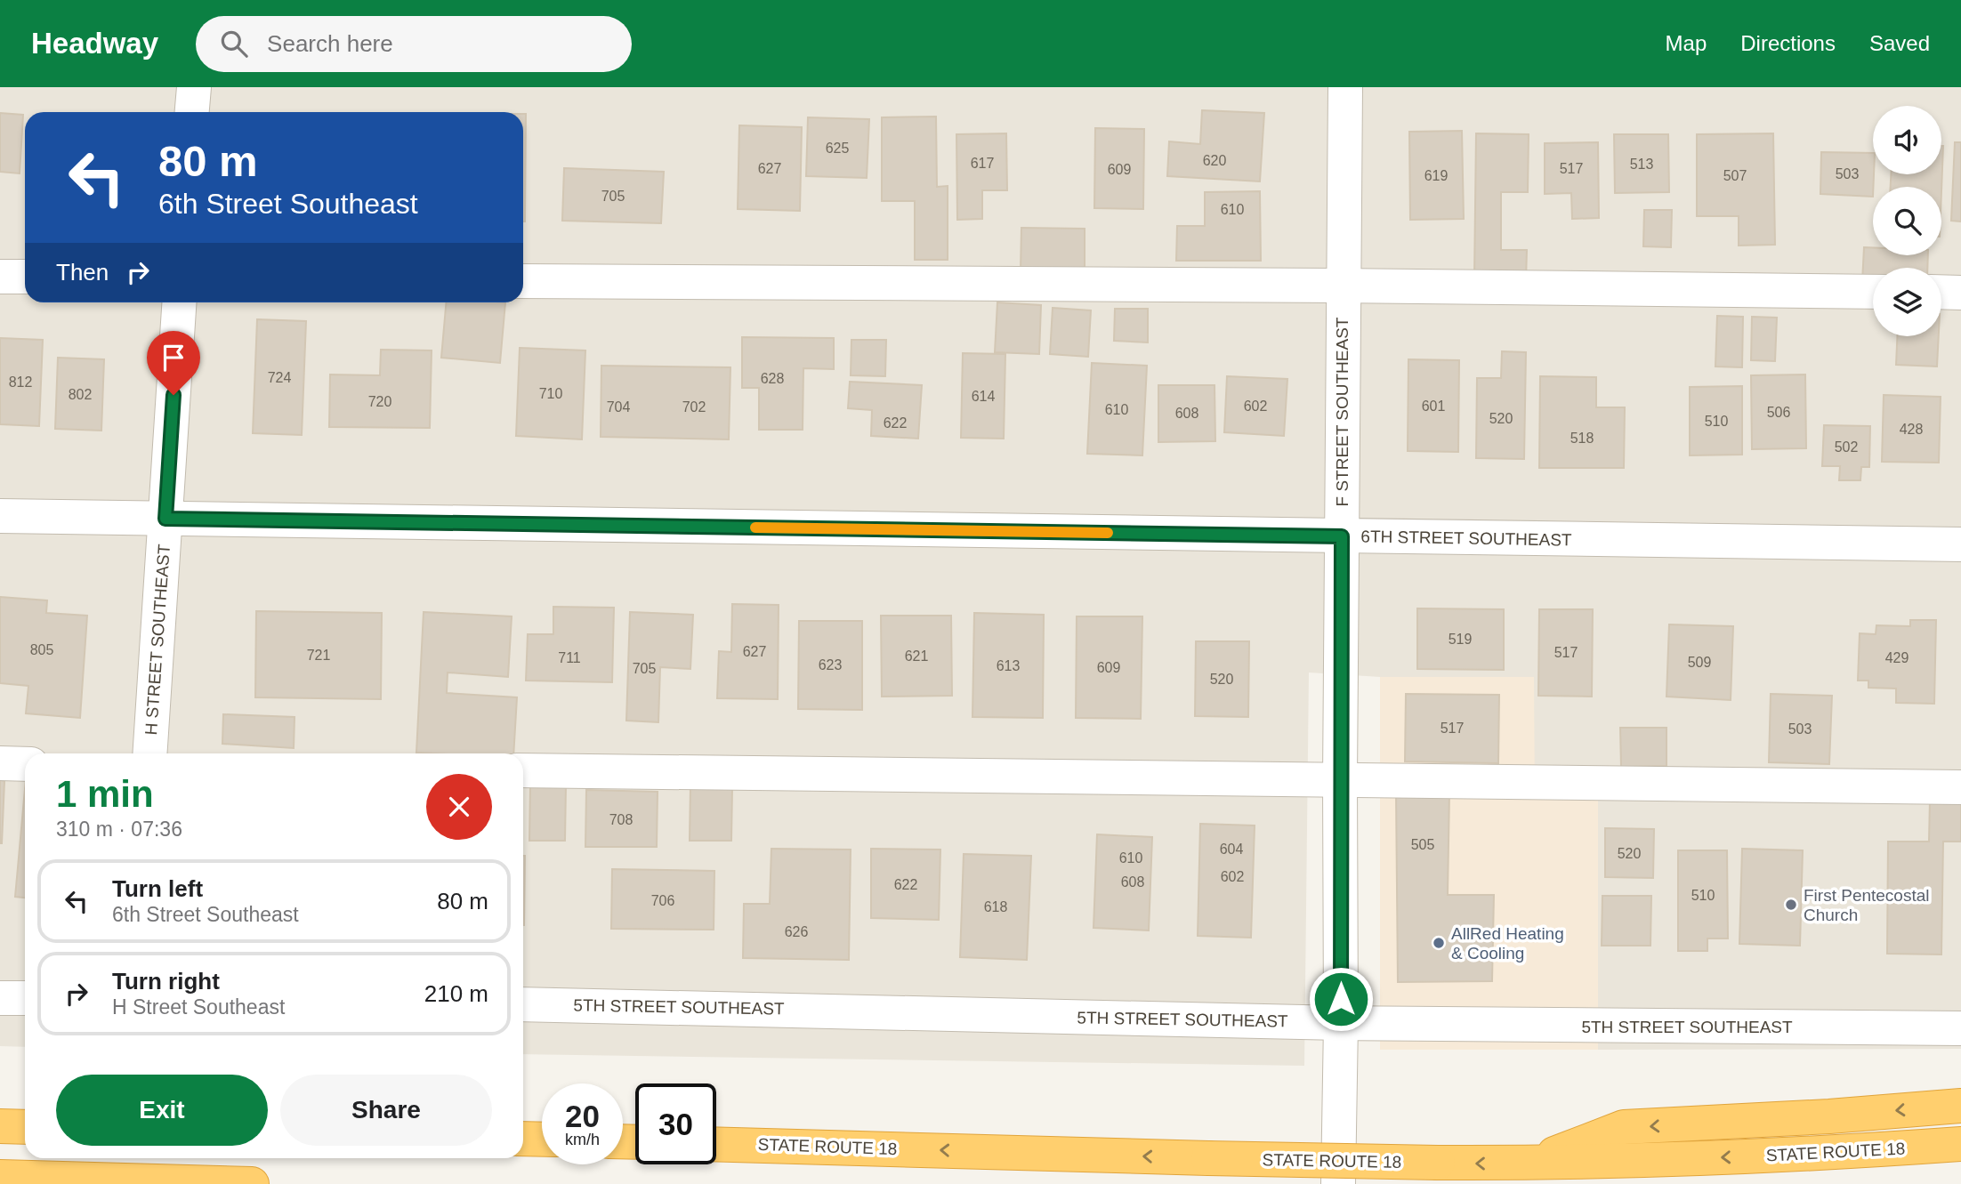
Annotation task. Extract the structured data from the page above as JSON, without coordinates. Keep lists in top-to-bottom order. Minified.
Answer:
{"streets":{"highway":["STATE ROUTE 18"],"street":["F STREET SOUTHEAST","6TH STREET SOUTHEAST","H STREET SOUTHEAST","5TH STREET SOUTHEAST"]},"crossings":[["F STREET SOUTHEAST","6TH STREET SOUTHEAST"],["F STREET SOUTHEAST","5TH STREET SOUTHEAST"],["6TH STREET SOUTHEAST","H STREET SOUTHEAST"]],"places":["First Pentecostal Church","AllRed Heating & Cooling"],"house_numbers":["625","620","617","513","627","517","609","503","619","507","705","610","724","628","812","710","802","614","720","602","601","704","702","610","506","608","520","510","622","428","518","502","519","805","627","517","721","621","711","429","509","623","613","609","705","520","517","503","708","505","604","520","610","602","608","622","510","706","618","626"],"page":{"header":"Headway","search":"Search here","nav":["Map","Directions","Saved"],"turn":["80 m","6th Street Southeast"],"then":"Then","heading":["1 min","310 m · 07:36"],"list":[{"name":"Turn left","note":"6th Street Southeast","value":"80 m"},{"name":"Turn right","note":"H Street Southeast","value":"210 m"}],"buttons":["Exit","Share"],"speed":"20 km/h","limit":"30"}}
